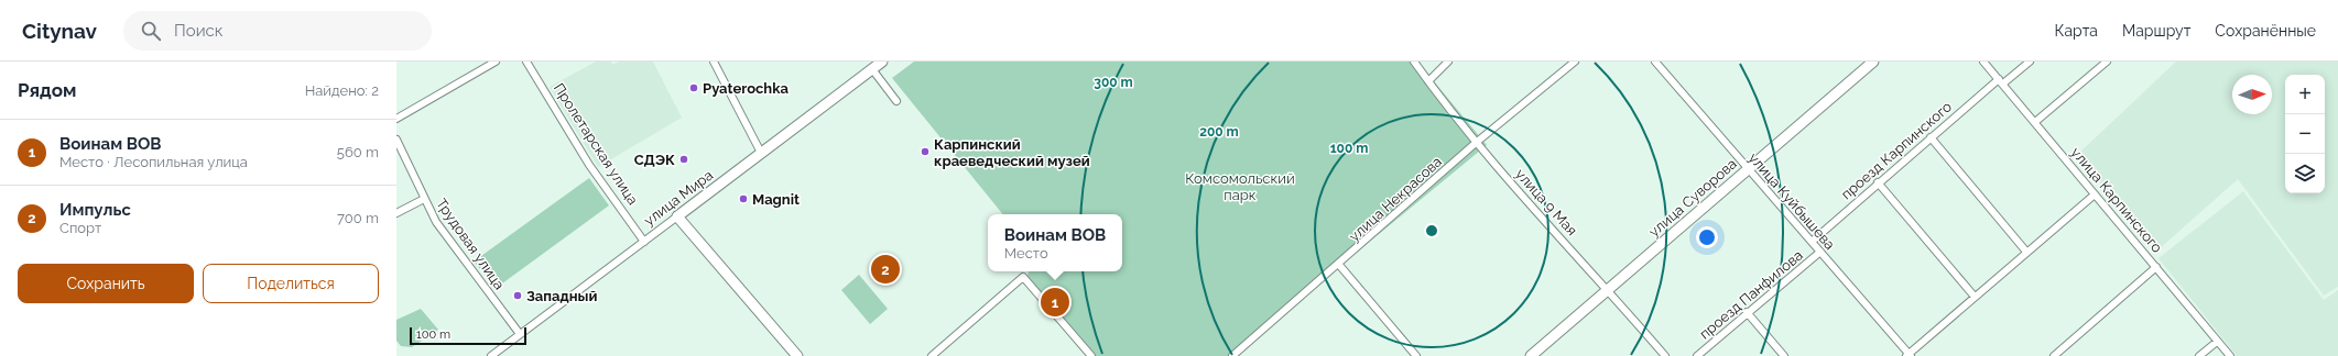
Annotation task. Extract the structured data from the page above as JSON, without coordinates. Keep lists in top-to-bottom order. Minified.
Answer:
{"streets":{"street":["Пролетарская улица","проезд Карпинского","улица Мира","улица Суворова","улица Некрасова","улица Карпинского","улица Куйбышева","улица 9 Мая","Трудовая улица","проезд Панфилова"]},"crossings":[["Пролетарская улица","улица Мира"],["проезд Карпинского","улица Карпинского"],["проезд Карпинского","улица Куйбышева"],["улица Мира","Трудовая улица"],["улица Суворова","улица Куйбышева"],["улица Суворова","улица 9 Мая"],["улица Некрасова","улица 9 Мая"],["улица Куйбышева","проезд Панфилова"]],"parks":["Комсомольский парк"],"places":["Pyaterochka","Карпинский краеведческий музей","СДЭК","Magnit","Западный"],"scale_bar":"100 m","north":"right","page":{"header":"Citynav","search":"Поиск","nav":["Карта","Маршрут","Сохранённые"],"heading":["Рядом","Найдено: 2"],"map_buttons":["+","−"],"list":[{"mark":"1","name":"Воинам ВОВ","note":"Место · Лесопильная улица","value":"560 m"},{"mark":"2","name":"Импульс","note":"Спорт","value":"700 m"}],"popup":["Воинам ВОВ","Место"],"buttons":["Сохранить","Поделиться"],"pins":["2","1"],"scale":"100 m"},"rings":["300 m","200 m","100 m"]}
